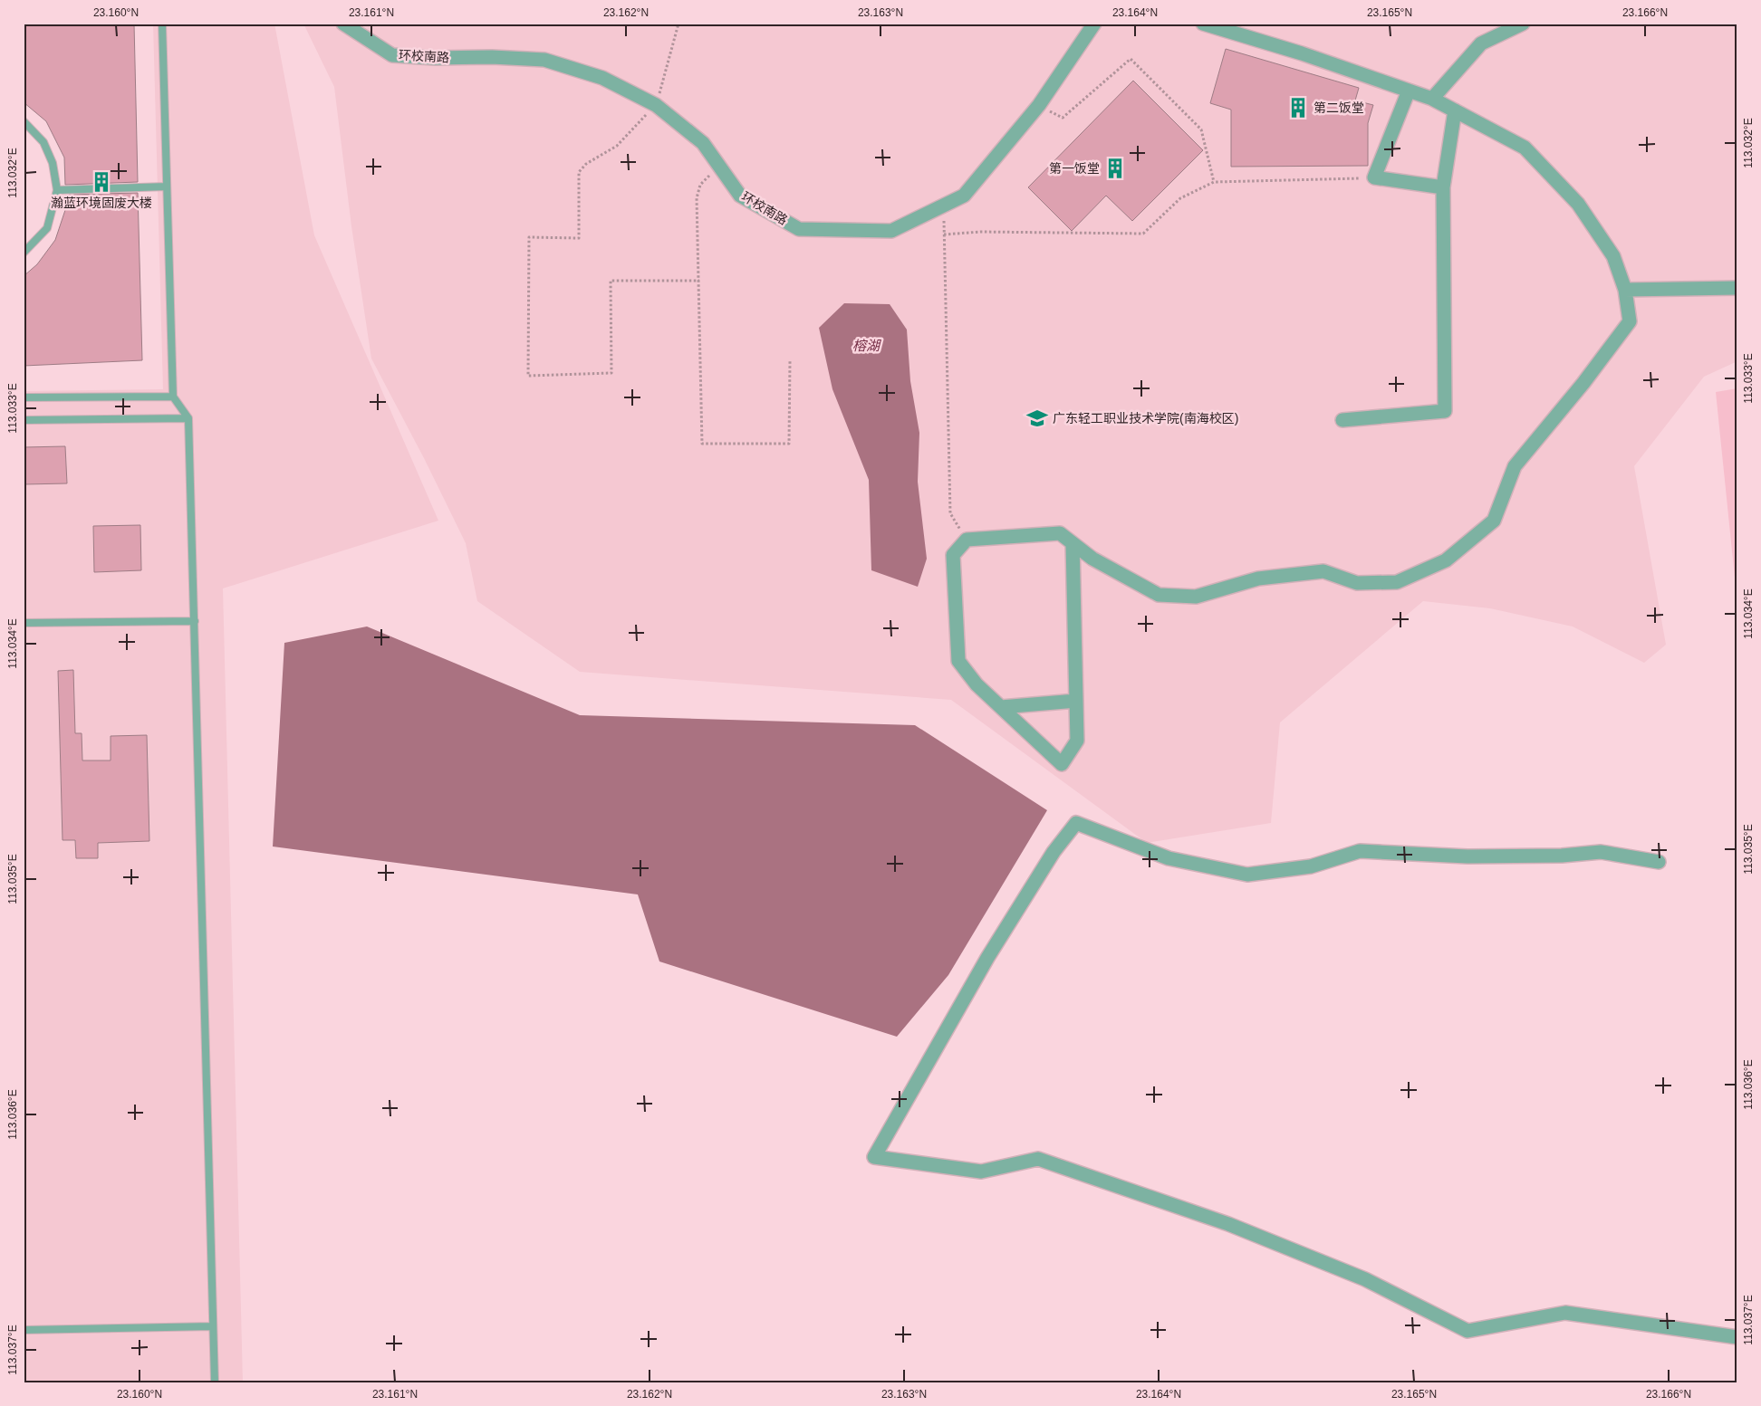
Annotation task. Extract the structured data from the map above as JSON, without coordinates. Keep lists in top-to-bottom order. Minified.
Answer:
{"streets":{"street":["环校南路"]},"water":["榕湖"],"places":{"building":["第二饭堂","第一饭堂","瀚蓝环境固废大楼"],"school or university":["广东轻工职业技术学院(南海校区)"]},"coordinates":["23.160°N","23.161°N","23.162°N","23.163°N","23.164°N","23.165°N","23.166°N","113.032°E","113.033°E","113.034°E","113.035°E","113.036°E","113.037°E"]}
